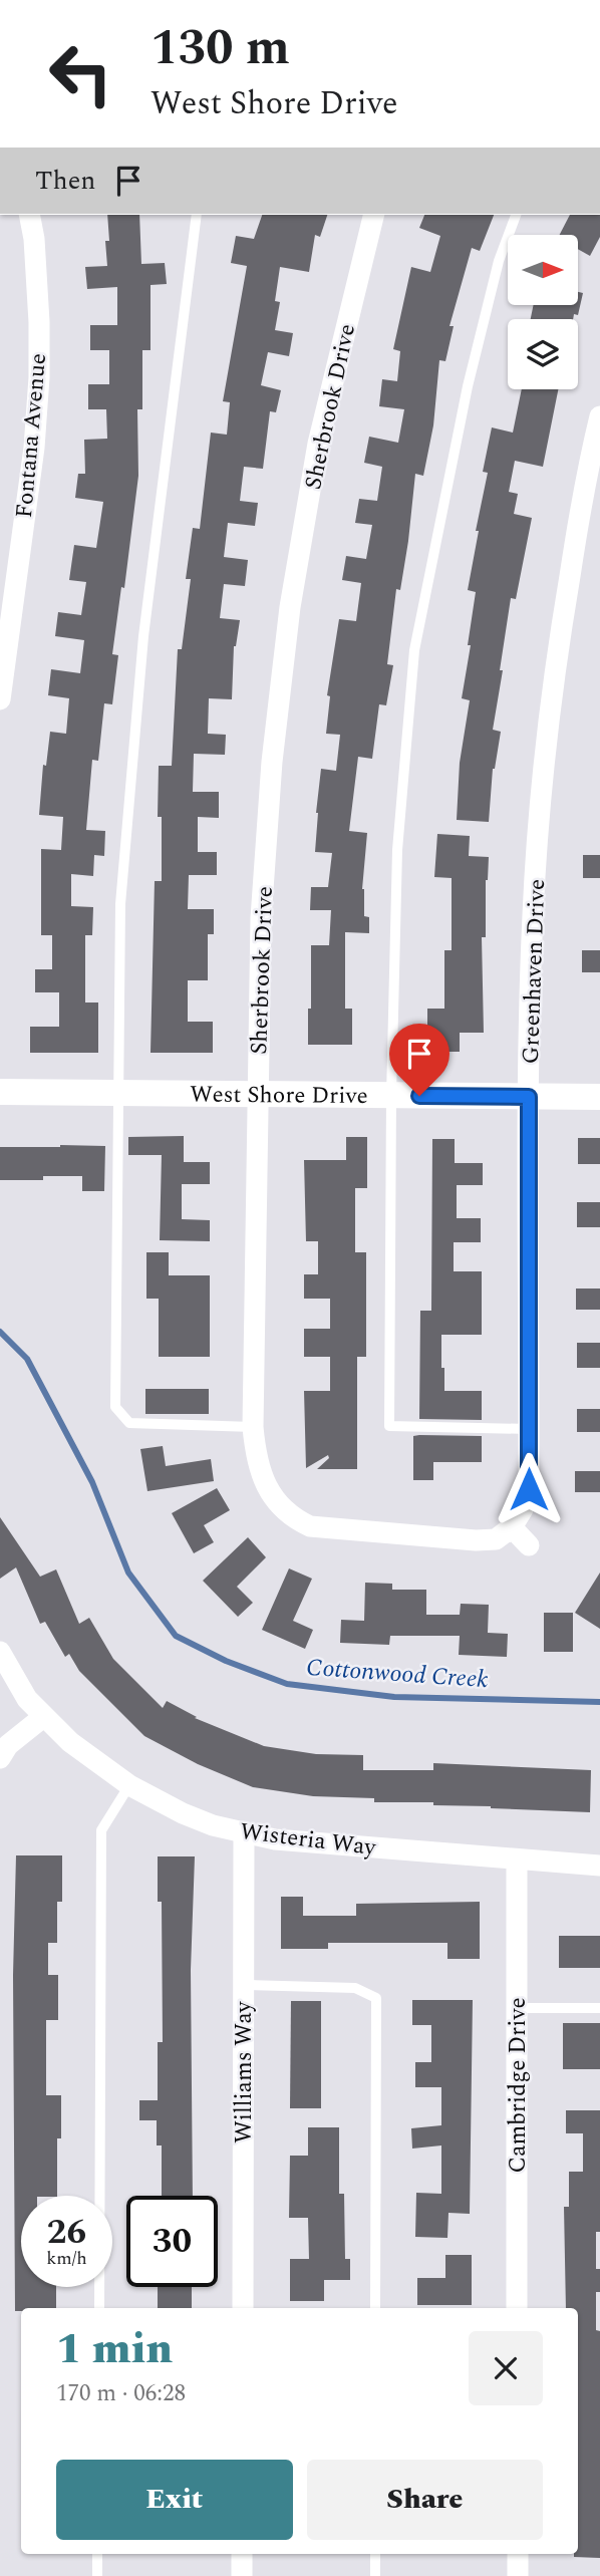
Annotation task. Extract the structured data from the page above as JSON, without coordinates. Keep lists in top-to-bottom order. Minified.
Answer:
{"streets":{"street":["Sherbrook Drive","Fontana Avenue","Greenhaven Drive","West Shore Drive","Wisteria Way","Williams Way","Cambridge Drive"]},"crossings":[["Sherbrook Drive","Greenhaven Drive"],["Sherbrook Drive","West Shore Drive"],["Greenhaven Drive","West Shore Drive"],["Wisteria Way","Williams Way"],["Wisteria Way","Cambridge Drive"]],"water":["Cottonwood Creek"],"north":"right","page":{"turn":["130 m","West Shore Drive"],"then":"Then","speed":"26 km/h","limit":"30","heading":["1 min","170 m · 06:28"],"buttons":["Exit","Share"]}}
